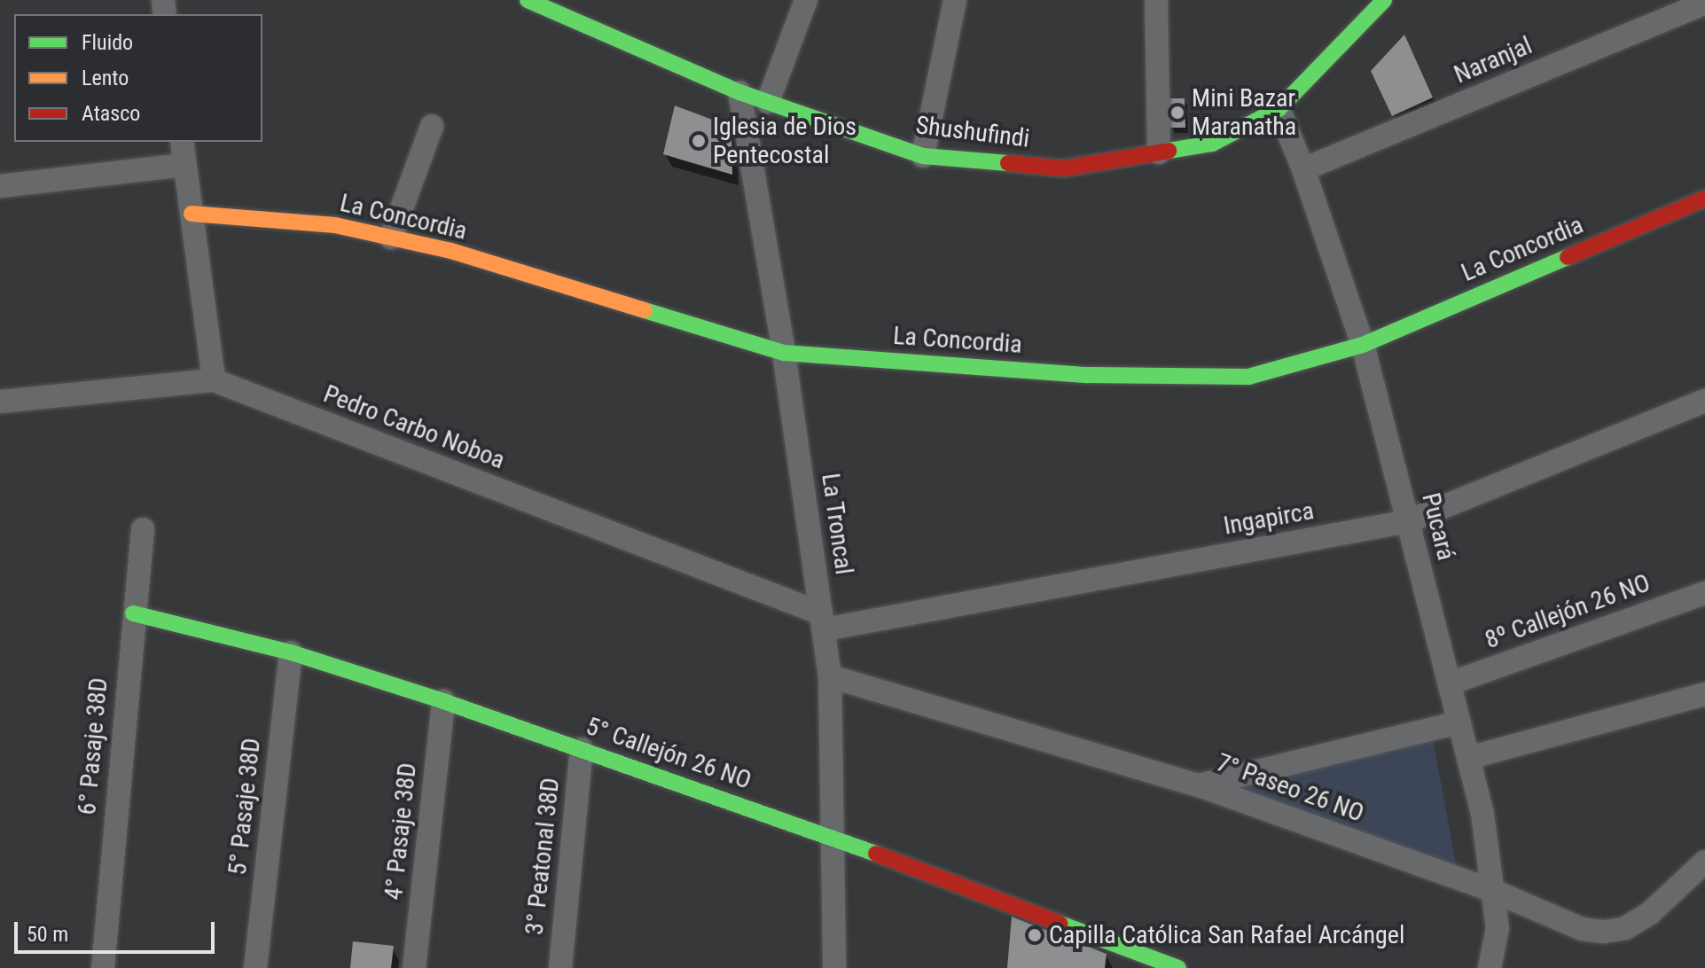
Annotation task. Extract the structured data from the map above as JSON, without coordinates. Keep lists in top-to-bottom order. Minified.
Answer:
{"streets":{"street":["Naranjal","Shushufindi","La Concordia","Pedro Carbo Noboa","Ingapirca","La Troncal","Pucará","8º Callejón 26 NO","6° Pasaje 38D","5° Callejón 26 NO","7° Paseo 26 NO","5° Pasaje 38D","4° Pasaje 38D","3° Peatonal 38D"]},"crossings":[["Naranjal","Pucará"],["Shushufindi","La Troncal"],["Shushufindi","Pucará"],["La Concordia","La Troncal"],["La Concordia","Pucará"],["Pedro Carbo Noboa","Ingapirca"],["Pedro Carbo Noboa","La Troncal"],["Ingapirca","La Troncal"],["Ingapirca","Pucará"],["La Troncal","5° Callejón 26 NO"],["La Troncal","7° Paseo 26 NO"],["Pucará","8º Callejón 26 NO"],["Pucará","7° Paseo 26 NO"],["6° Pasaje 38D","5° Callejón 26 NO"],["5° Callejón 26 NO","5° Pasaje 38D"],["5° Callejón 26 NO","4° Pasaje 38D"],["5° Callejón 26 NO","3° Peatonal 38D"]],"places":["Mini Bazar Maranatha","Iglesia de Dios Pentecostal","Capilla Católica San Rafael Arcángel"],"legend":["Fluido","Lento","Atasco"],"scale_bar":"50 m"}
